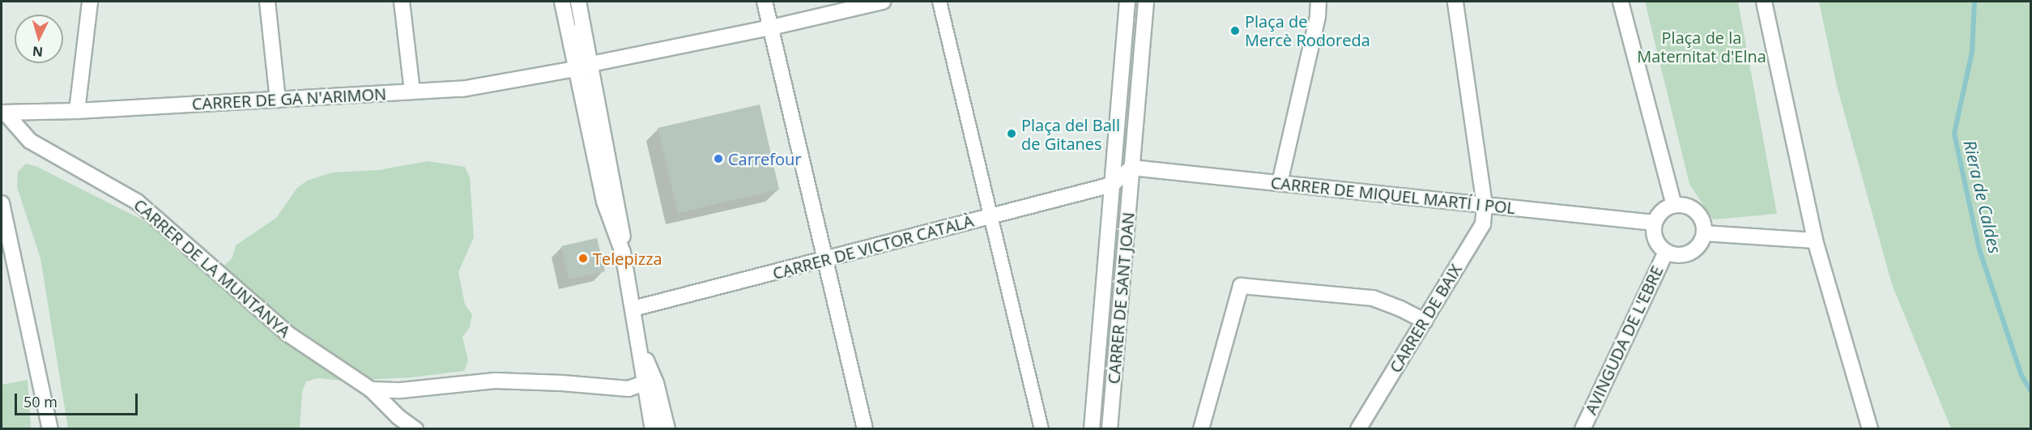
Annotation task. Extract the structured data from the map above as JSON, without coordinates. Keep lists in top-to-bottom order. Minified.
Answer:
{"streets":{"street":["CARRER DE GA N'ARIMON","CARRER DE MIQUEL MARTÍ I POL","CARRER DE VICTOR CATALÀ","CARRER DE LA MUNTANYA","CARRER DE SANT JOAN","CARRER DE BAIX","AVINGUDA DE L'EBRE"]},"crossings":[["CARRER DE GA N'ARIMON","CARRER DE LA MUNTANYA"],["CARRER DE MIQUEL MARTÍ I POL","CARRER DE SANT JOAN"],["CARRER DE MIQUEL MARTÍ I POL","CARRER DE BAIX"],["CARRER DE MIQUEL MARTÍ I POL","AVINGUDA DE L'EBRE"],["CARRER DE VICTOR CATALÀ","CARRER DE SANT JOAN"]],"water":["Riera de Caldes"],"parks":["Plaça de la Maternitat d'Elna"],"places":["Plaça de Mercè Rodoreda","Plaça del Ball de Gitanes","Carrefour","Telepizza"],"scale_bar":"50 m","north":"bottom"}
